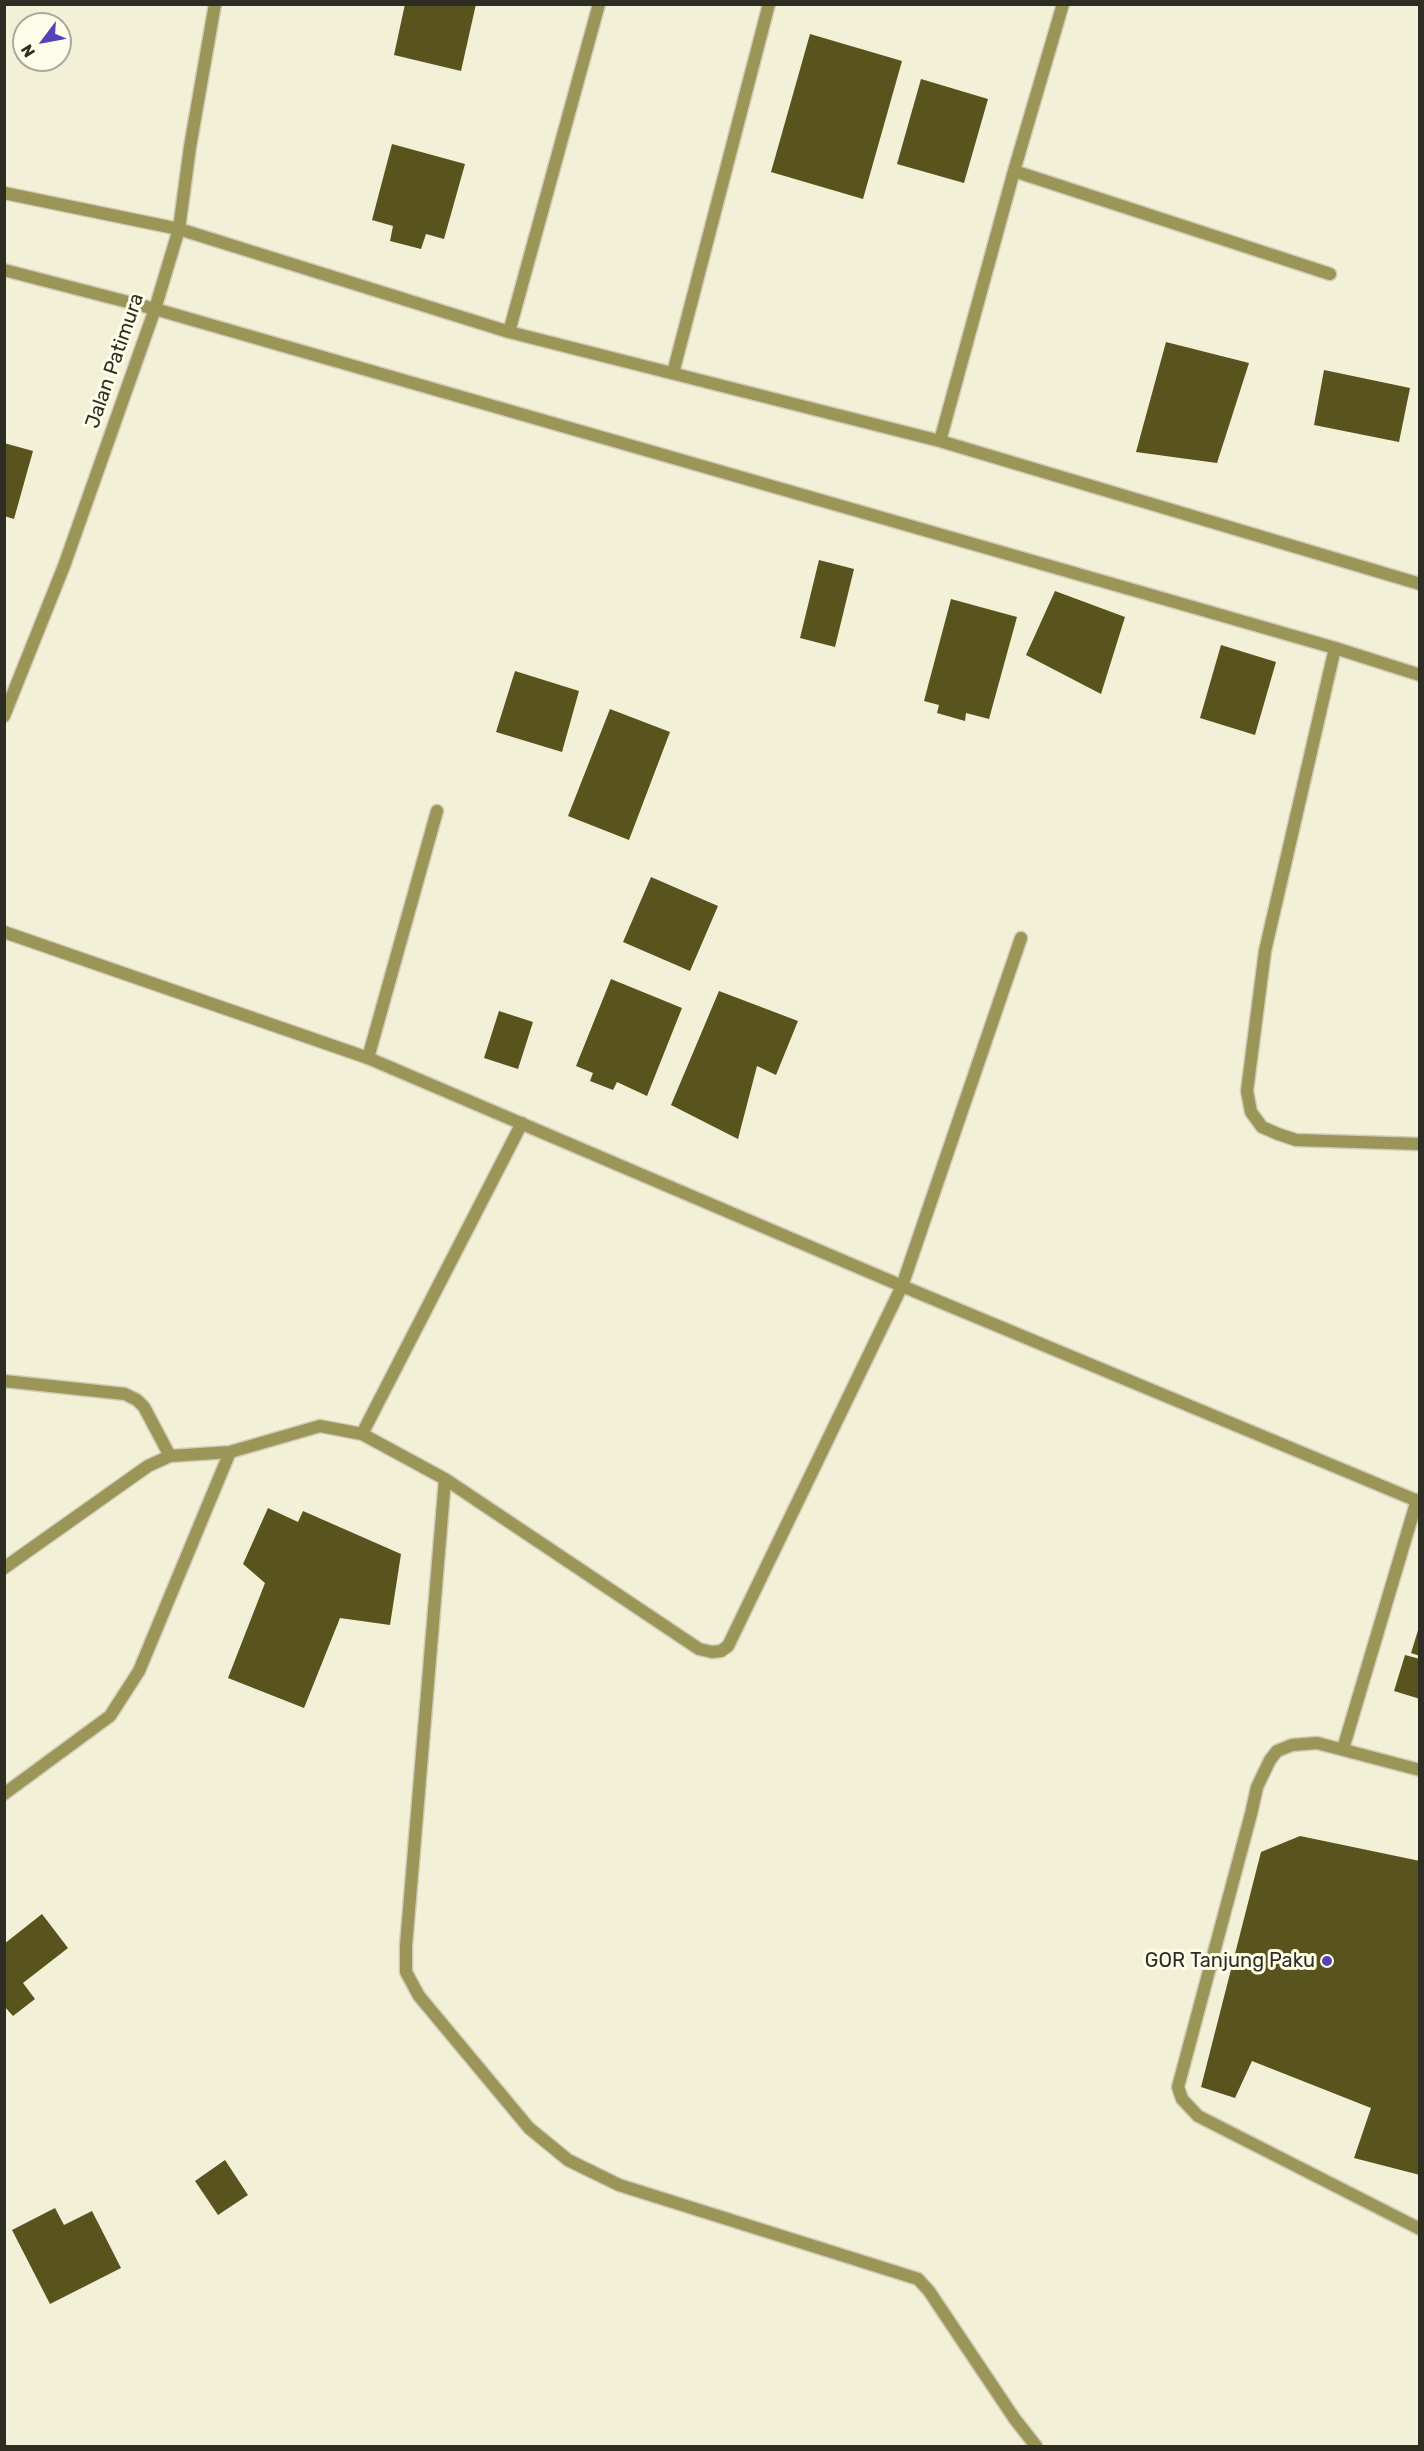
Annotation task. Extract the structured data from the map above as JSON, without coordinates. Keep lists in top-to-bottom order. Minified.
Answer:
{"streets":{"street":["Jalan Patimura"]},"places":["GOR Tanjung Paku"],"north":"bottom left"}
